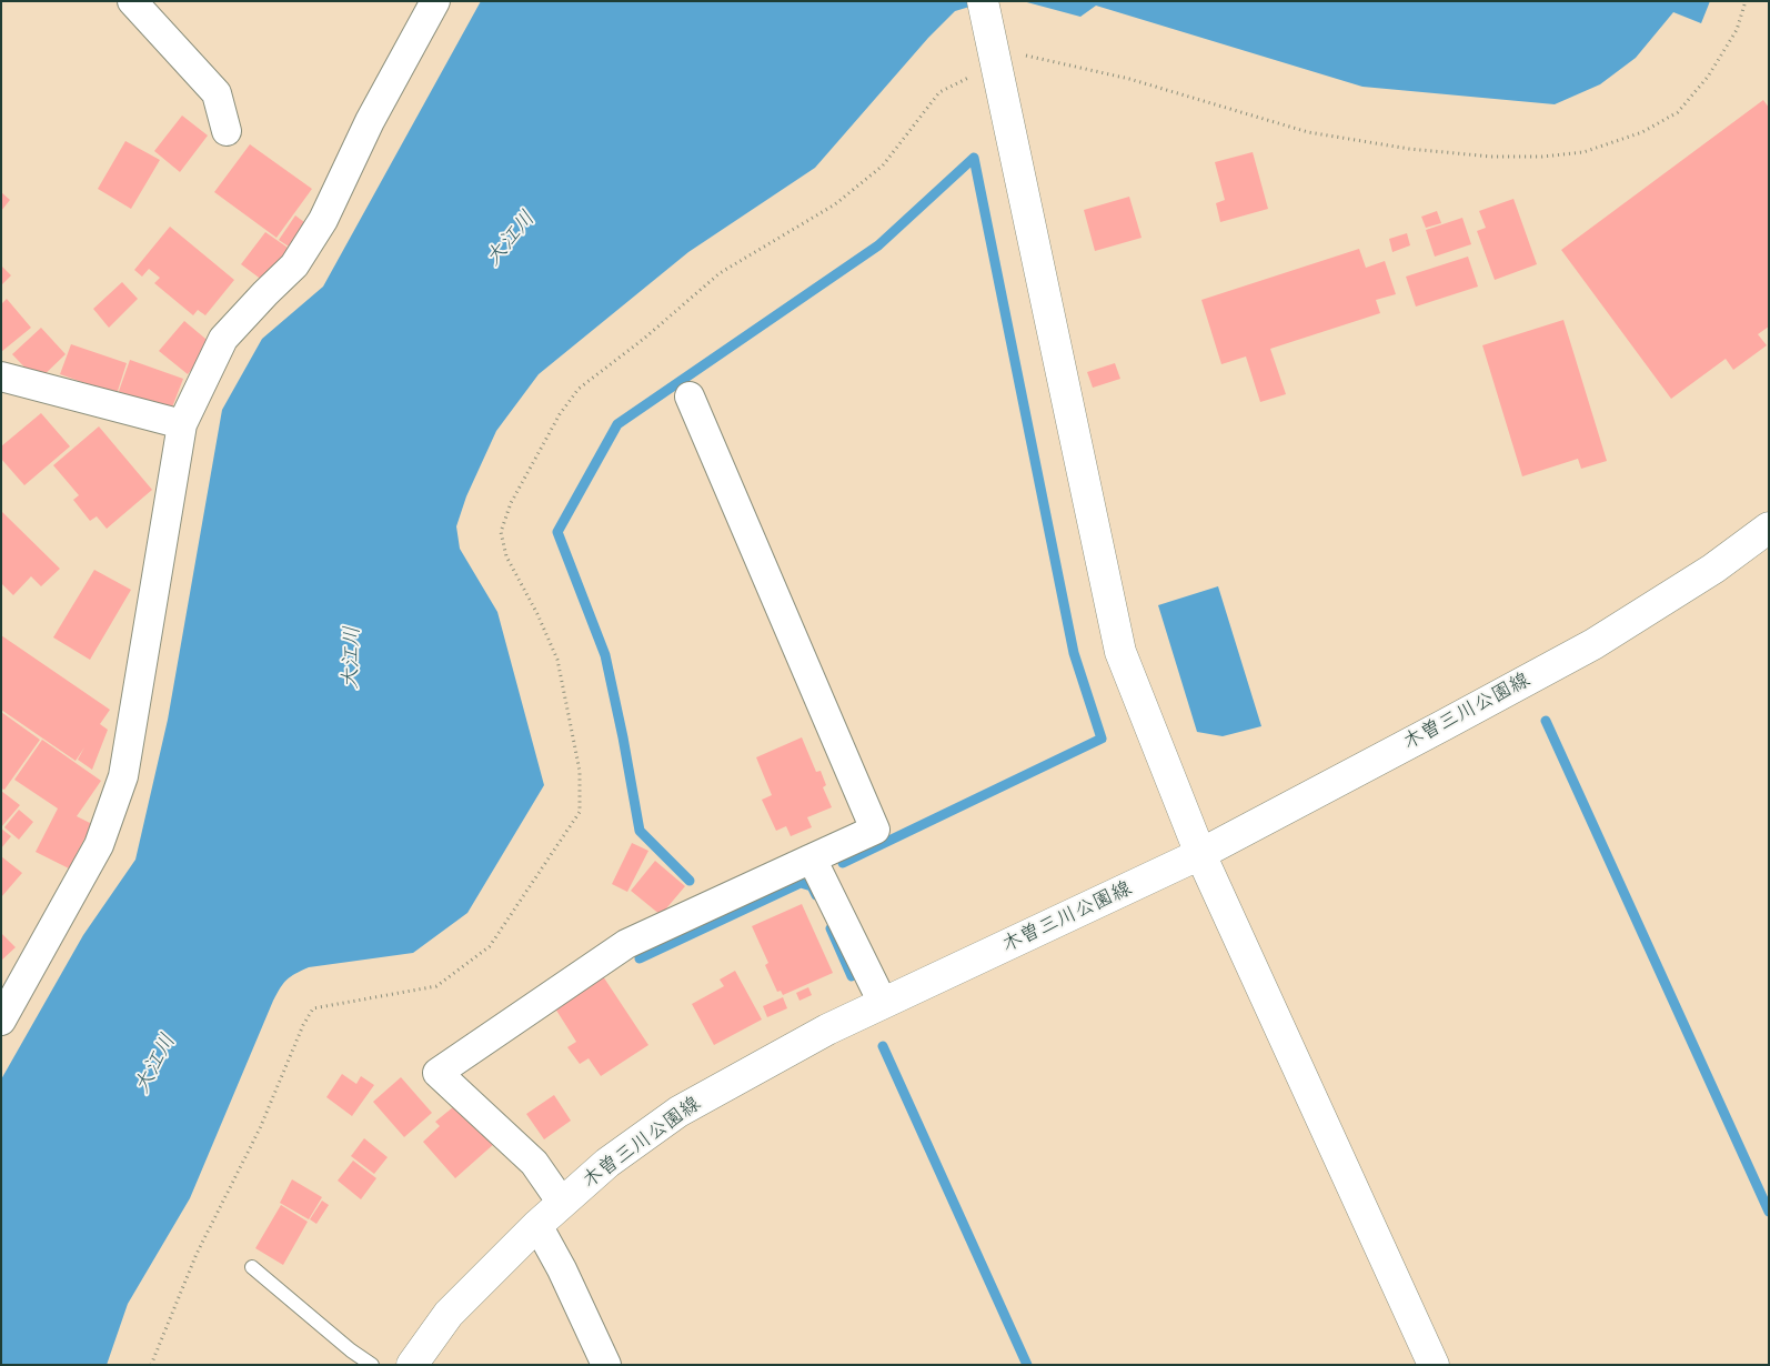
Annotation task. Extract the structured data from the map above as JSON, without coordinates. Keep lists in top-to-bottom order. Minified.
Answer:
{"streets":{"main road":["木曽三川公園線"]},"water":["大江川"]}
